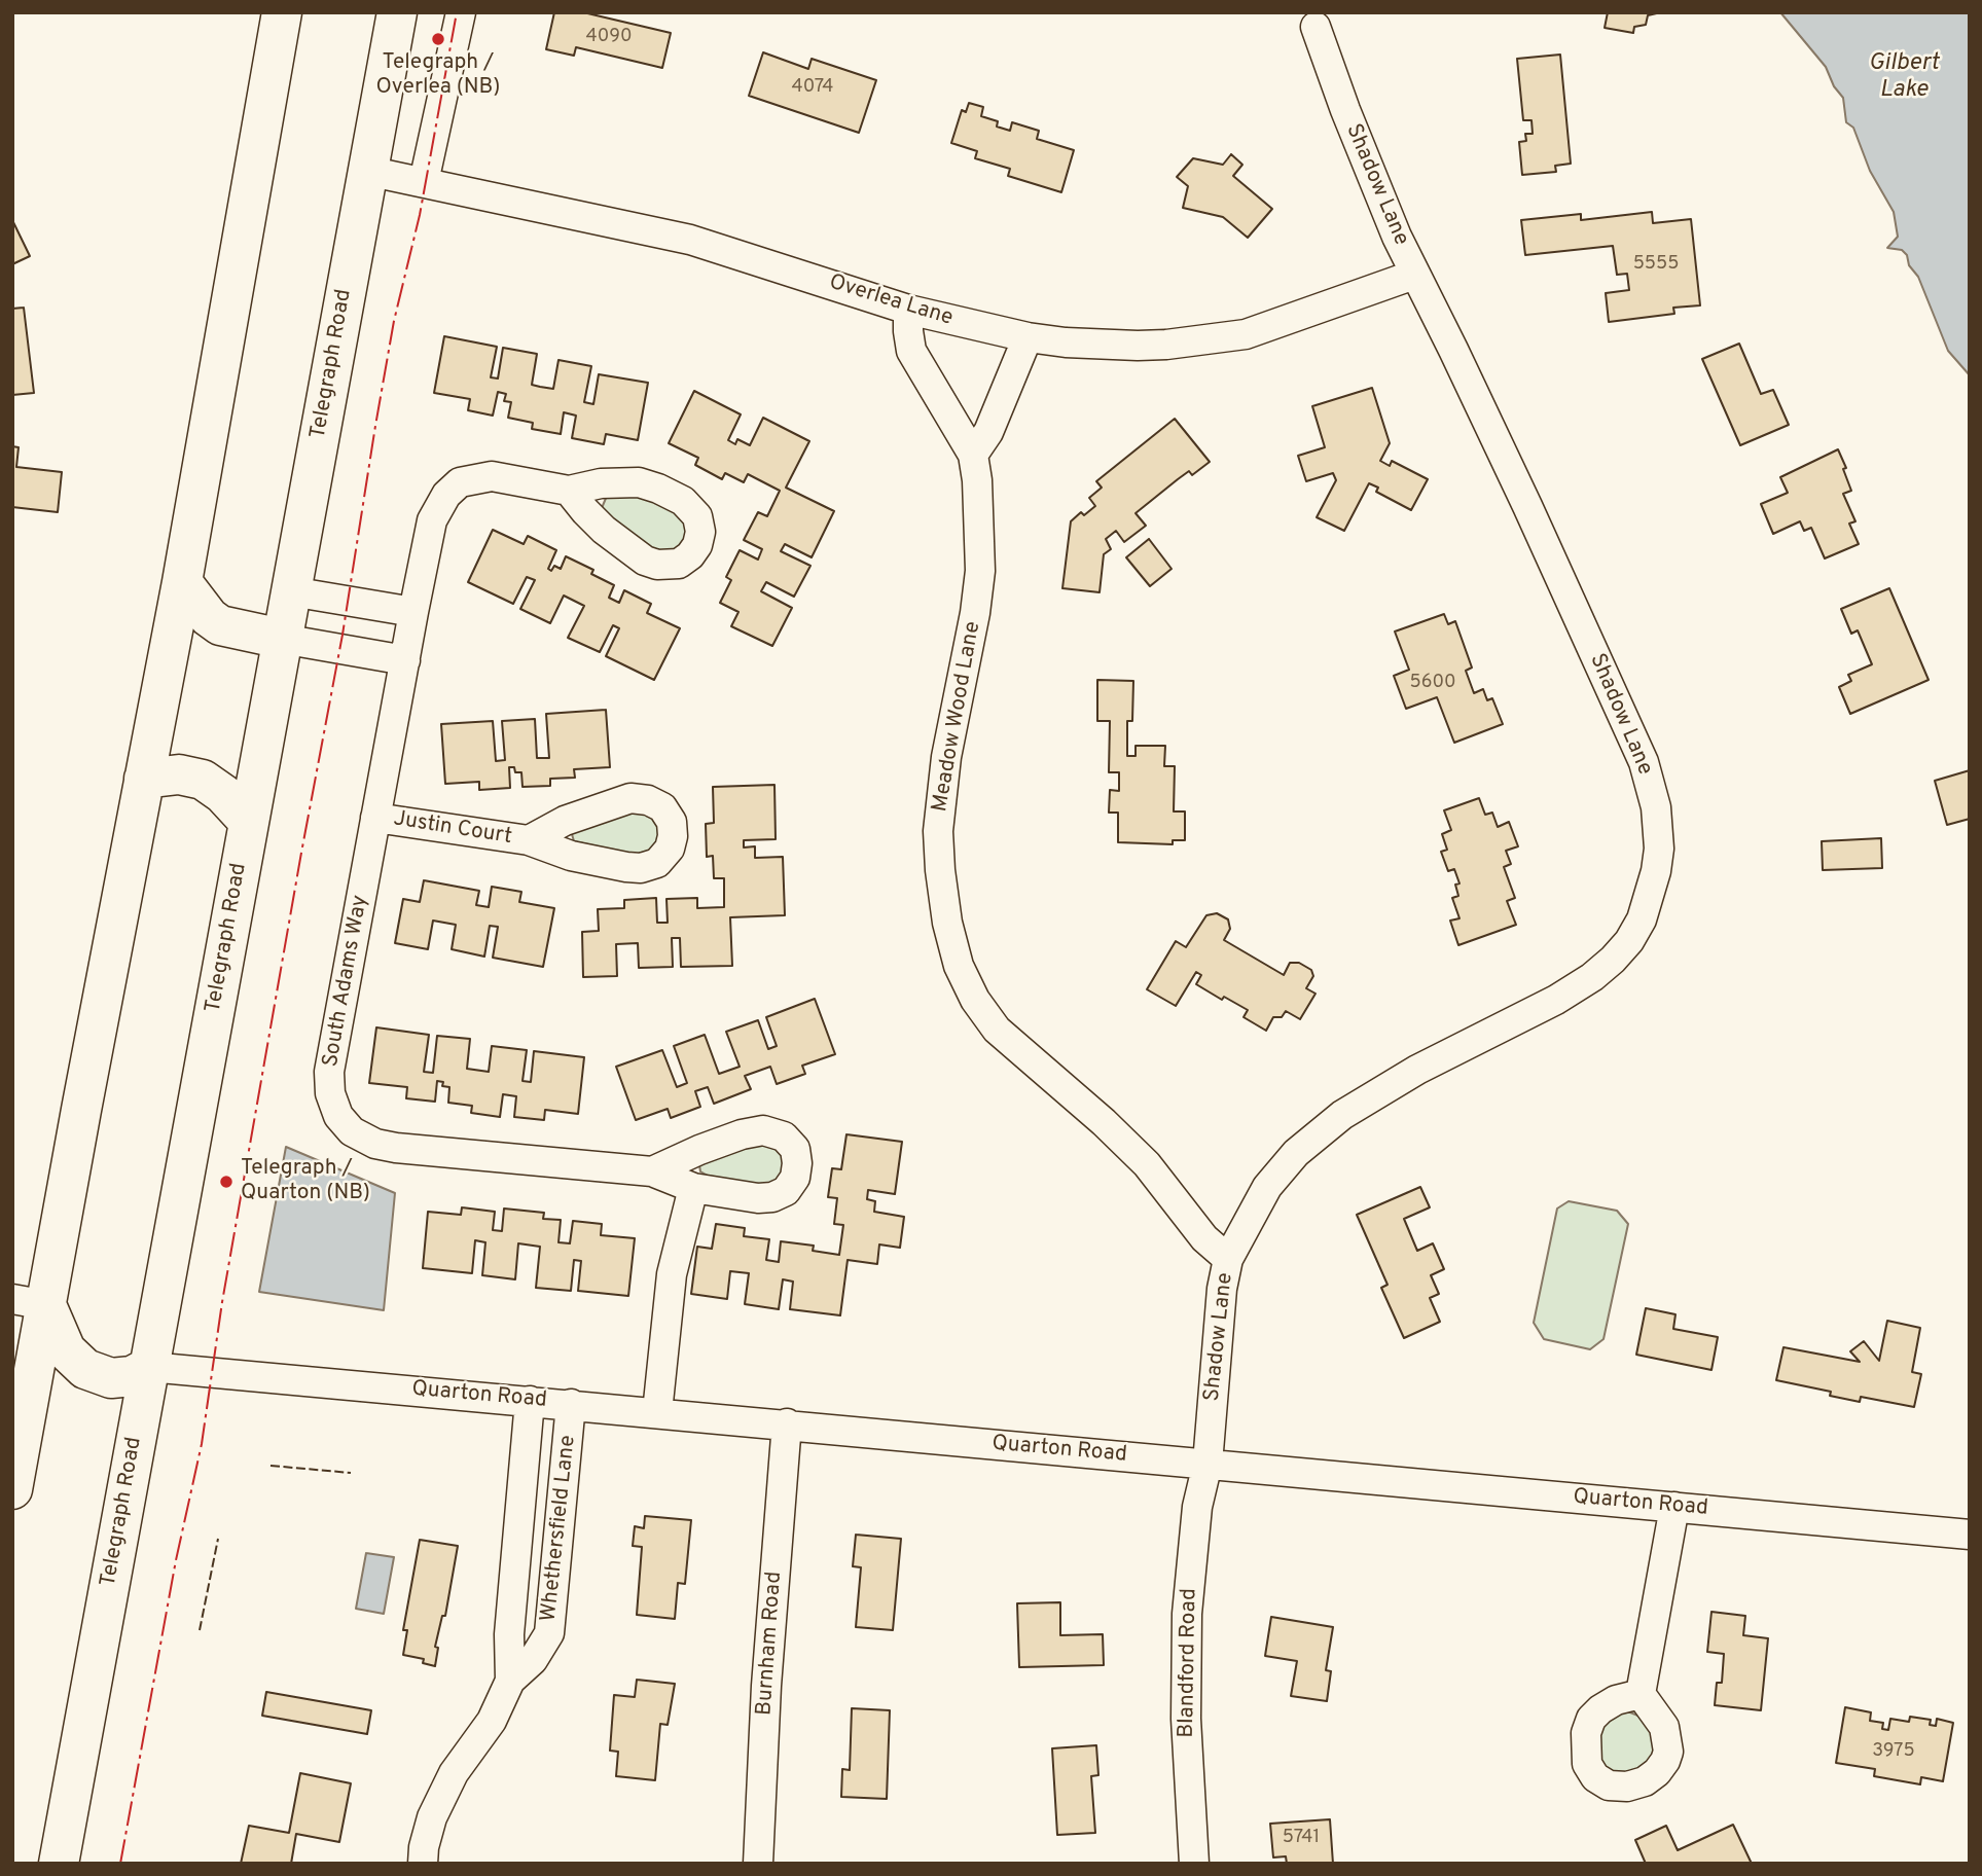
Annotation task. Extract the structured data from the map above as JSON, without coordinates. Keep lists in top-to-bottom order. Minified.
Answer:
{"streets":{"highway":["Telegraph Road"],"street":["Shadow Lane","Overlea Lane","Meadow Wood Lane","Justin Court","South Adams Way","Quarton Road","Whethersfield Lane","Burnham Road","Blandford Road"]},"crossings":[["Shadow Lane","Overlea Lane"],["Shadow Lane","Meadow Wood Lane"],["Shadow Lane","Quarton Road"],["Shadow Lane","Blandford Road"],["Overlea Lane","Telegraph Road"],["Overlea Lane","Meadow Wood Lane"],["Telegraph Road","Quarton Road"],["Justin Court","South Adams Way"],["Quarton Road","Whethersfield Lane"],["Quarton Road","Burnham Road"],["Quarton Road","Blandford Road"]],"water":["Gilbert Lake"],"places":["Telegraph / Overlea (NB)","Telegraph / Quarton (NB)"],"house_numbers":["4090","4074","5555","5600","3975","5741"]}
